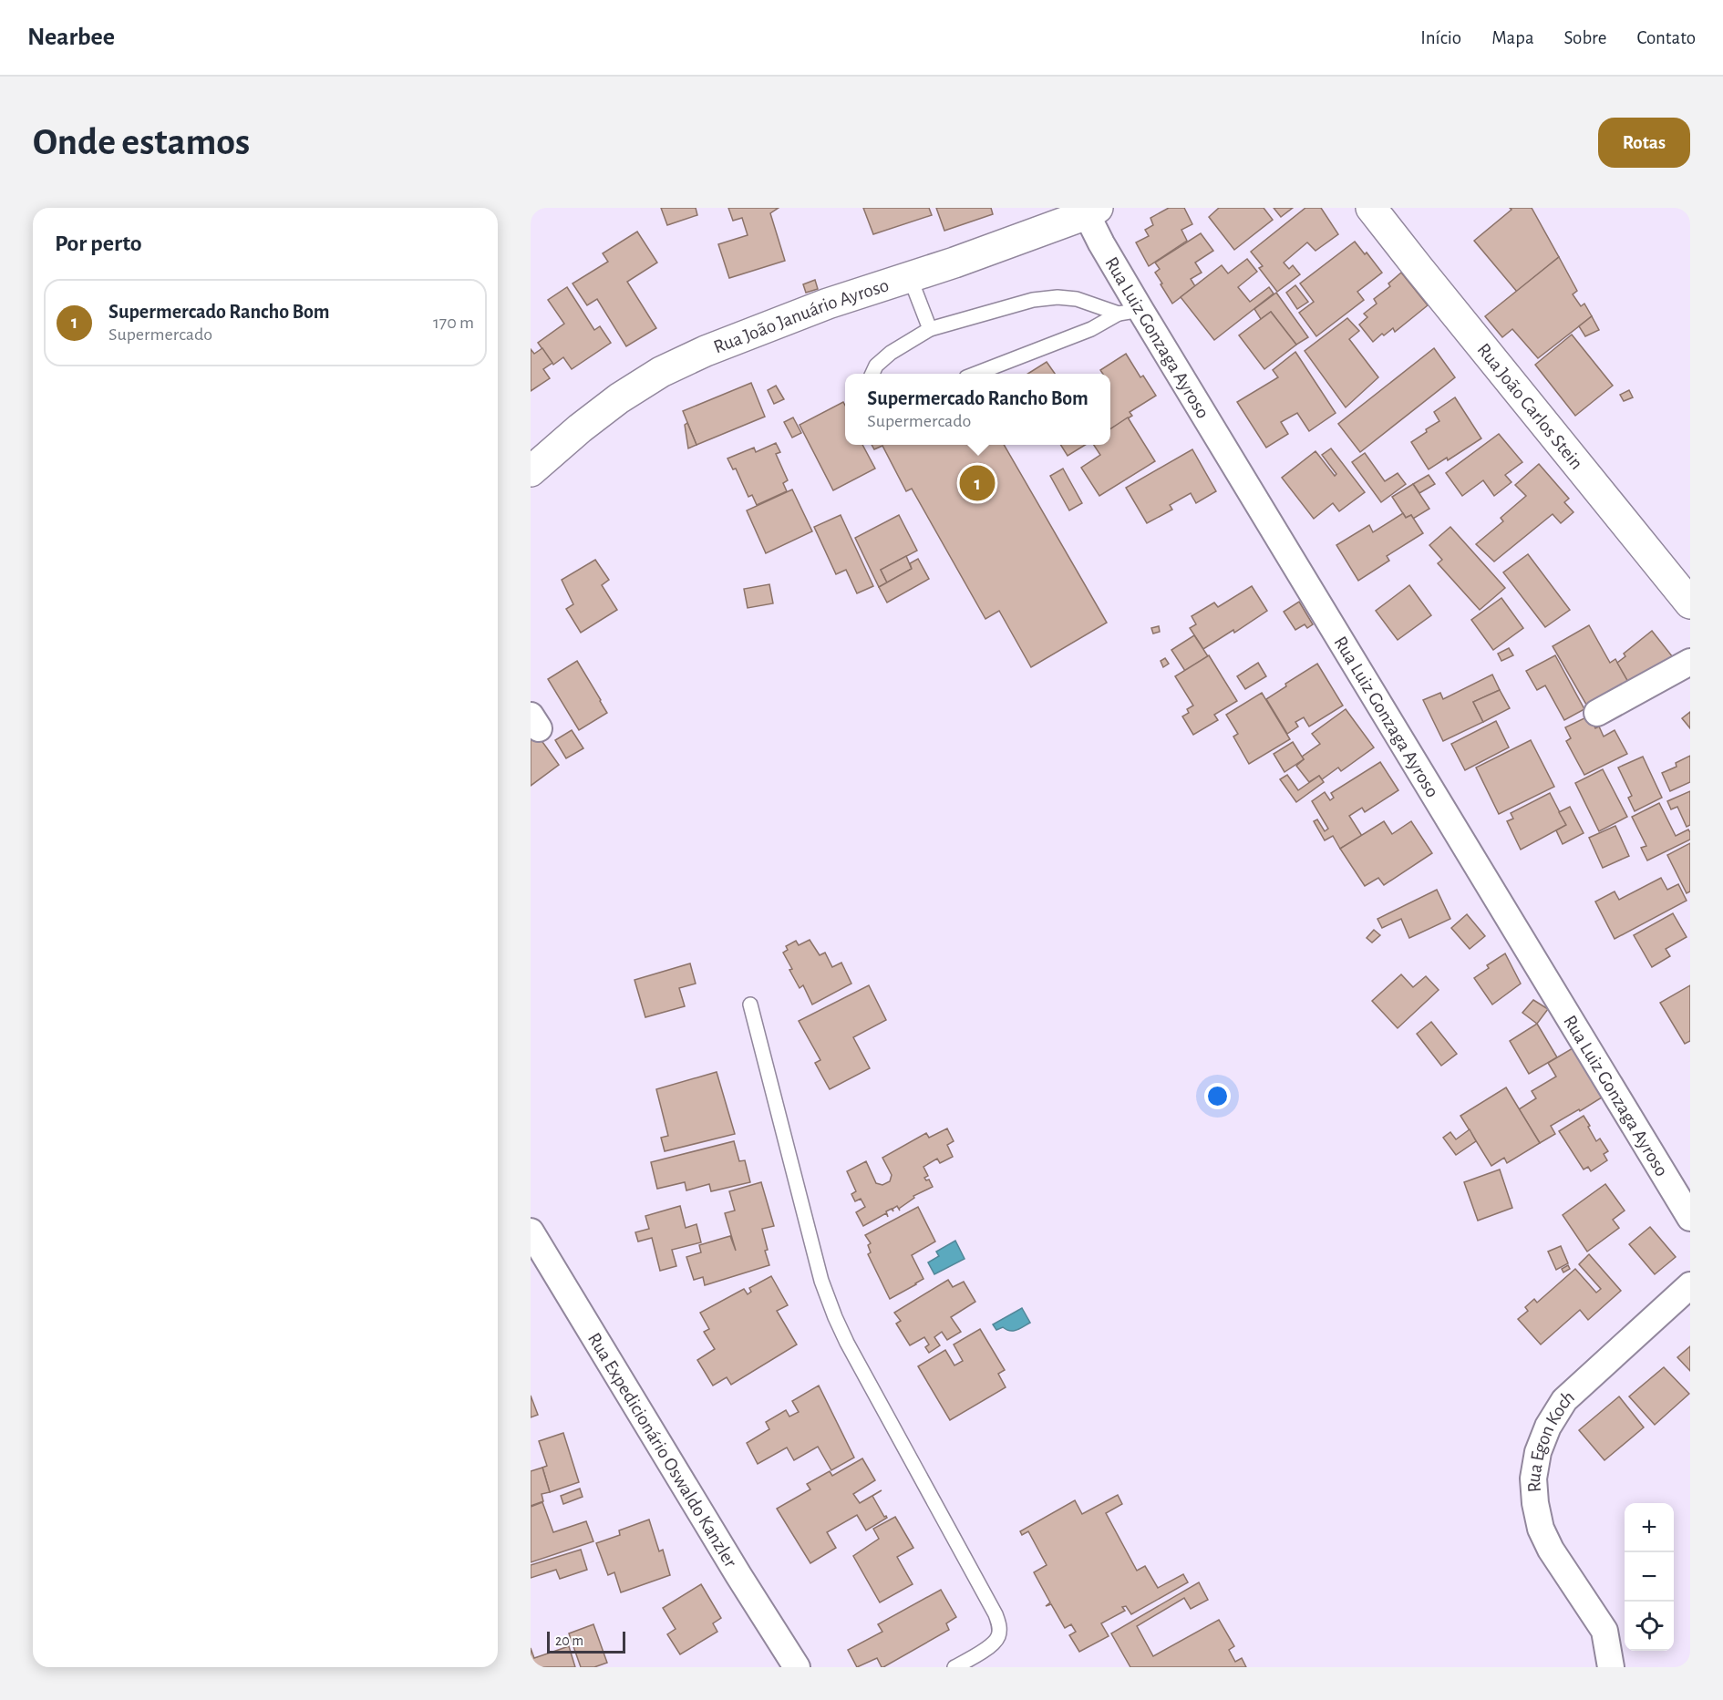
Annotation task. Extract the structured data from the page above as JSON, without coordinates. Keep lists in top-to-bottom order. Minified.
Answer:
{"streets":{"main road":["Rua João Januário Ayroso","Rua João Carlos Stein"],"street":["Rua Luiz Gonzaga Ayroso","Rua Egon Koch","Rua Expedicionário Oswaldo Kanzler"]},"crossings":[["Rua João Januário Ayroso","Rua Luiz Gonzaga Ayroso"]],"scale_bar":"20 m","page":{"header":"Nearbee","nav":["Início","Mapa","Sobre","Contato"],"buttons":"Rotas","title":"Onde estamos","heading":"Por perto","list":[{"mark":"1","name":"Supermercado Rancho Bom","note":"Supermercado","value":"170 m"}],"popup":["Supermercado Rancho Bom","Supermercado"],"pins":"1","map_buttons":["+","−"],"scale":"20 m"}}
